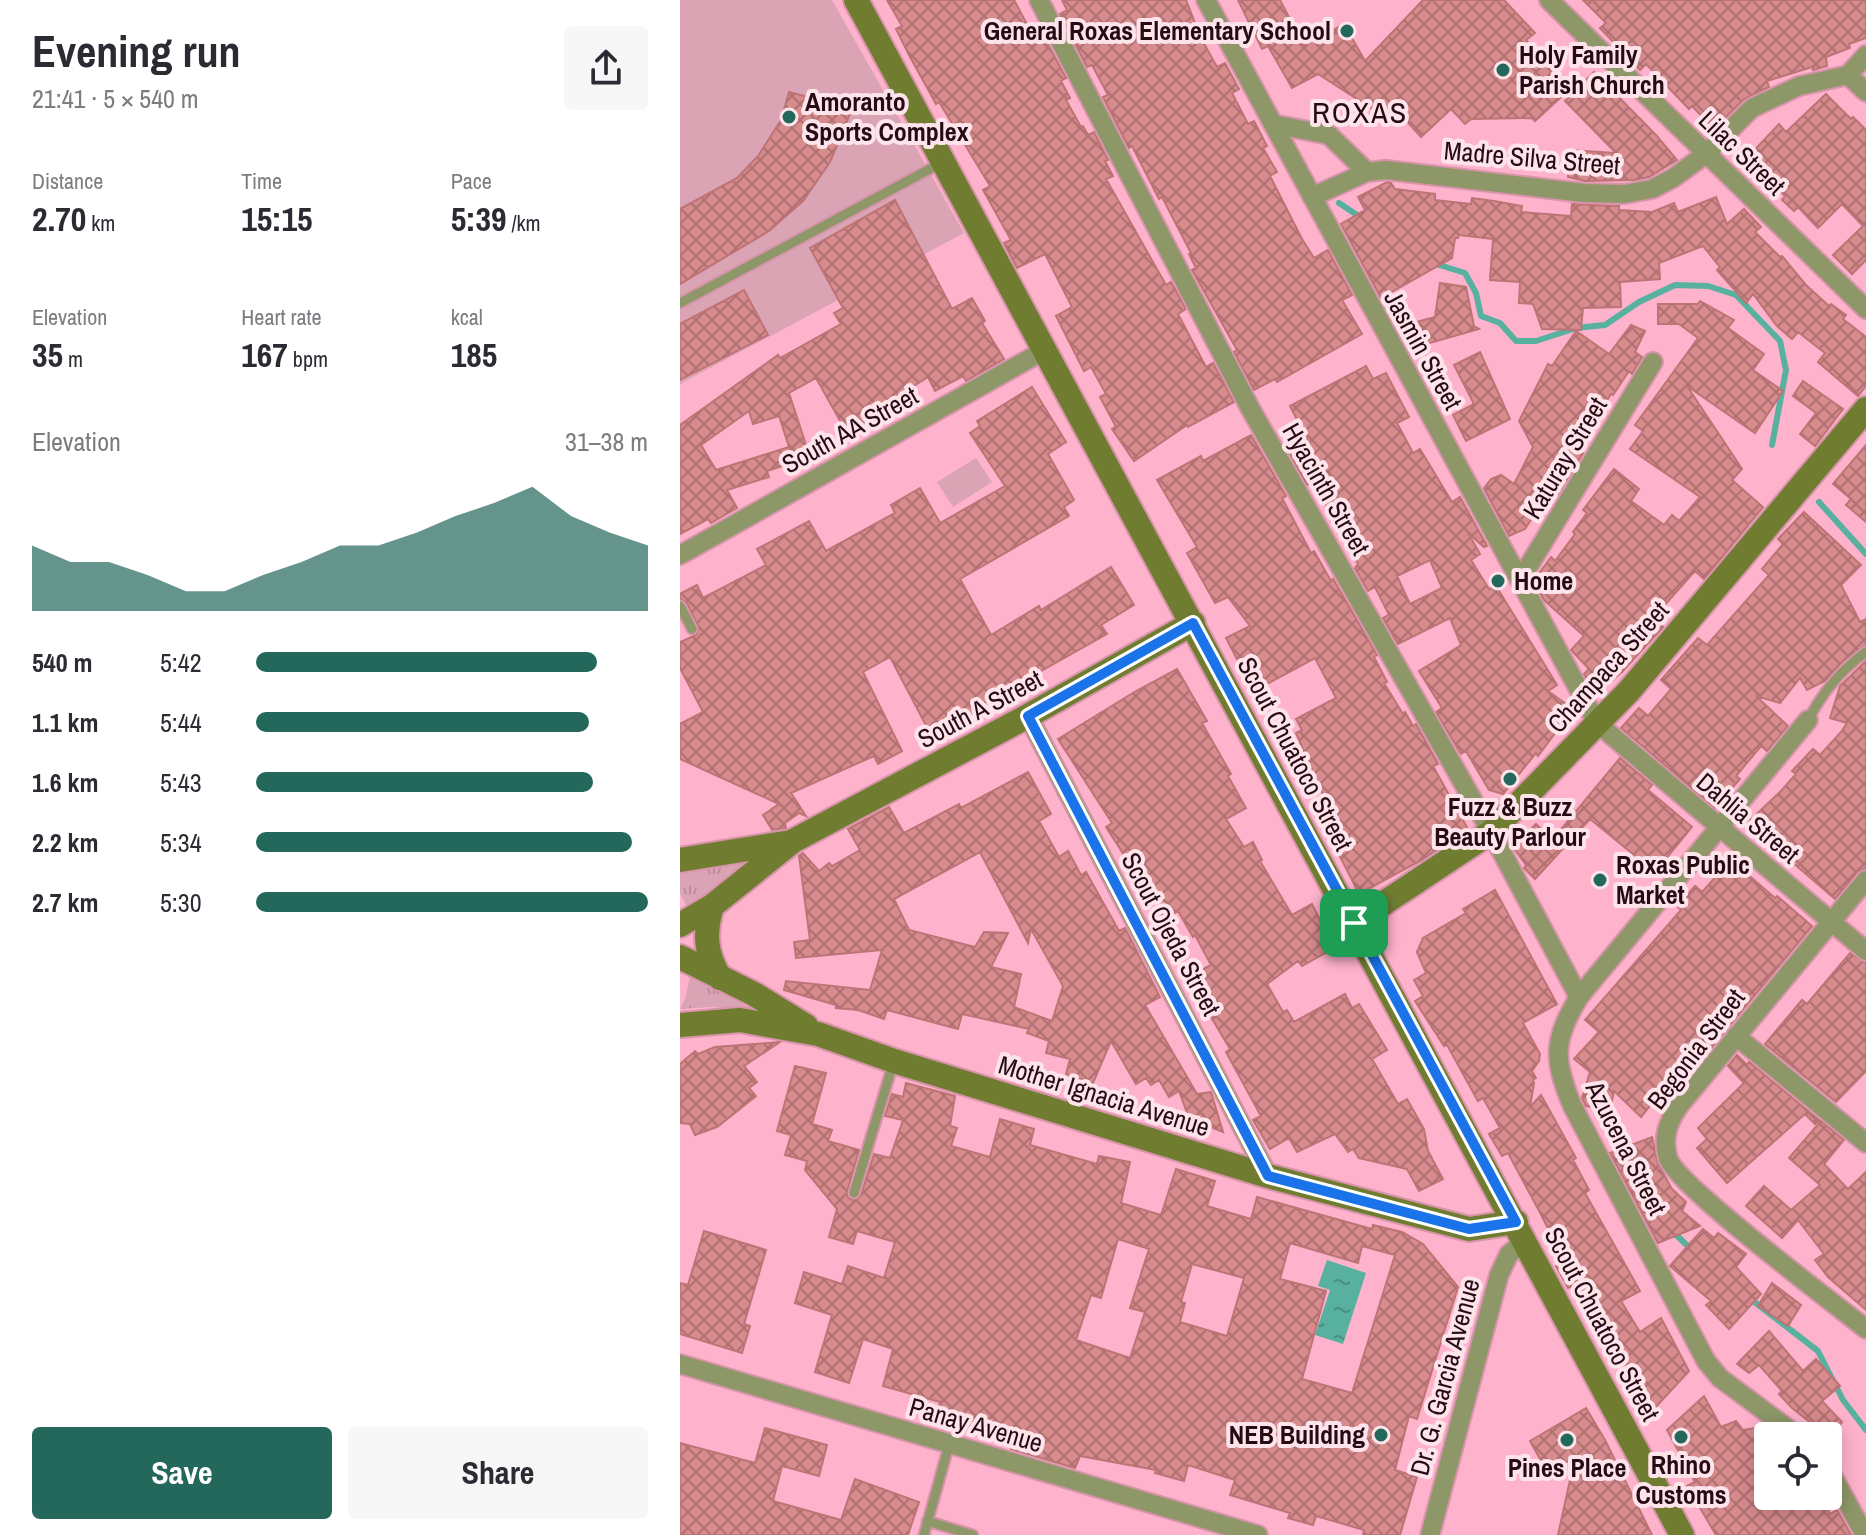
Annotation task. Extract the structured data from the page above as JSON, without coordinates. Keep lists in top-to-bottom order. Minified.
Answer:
{"streets":{"street":["Lilac Street","Madre Silva Street","Jasmin Street","South AA Street","Katuray Street","Hyacinth Street","Champaca Street","South A Street","Scout Chuatoco Street","Dahlia Street","Scout Ojeda Street","Begonia Street","Mother Ignacia Avenue","Azucena Street","Dr. G. Garcia Avenue","Panay Avenue"]},"crossings":[["Lilac Street","Madre Silva Street"],["Madre Silva Street","Jasmin Street"],["Jasmin Street","Katuray Street"],["Jasmin Street","Champaca Street"],["Jasmin Street","Dahlia Street"],["South AA Street","Scout Chuatoco Street"],["Hyacinth Street","Champaca Street"],["Hyacinth Street","Azucena Street"],["Champaca Street","Scout Chuatoco Street"],["Champaca Street","Dahlia Street"],["South A Street","Scout Chuatoco Street"],["South A Street","Scout Ojeda Street"],["Scout Chuatoco Street","Mother Ignacia Avenue"],["Scout Chuatoco Street","Dr. G. Garcia Avenue"],["Dahlia Street","Begonia Street"],["Dahlia Street","Azucena Street"],["Scout Ojeda Street","Mother Ignacia Avenue"],["Mother Ignacia Avenue","Dr. G. Garcia Avenue"]],"districts":["ROXAS"],"places":["General Roxas Elementary School","Holy Family Parish Church","Amoranto Sports Complex","Home","Fuzz & Buzz Beauty Parlour","Roxas Public Market","NEB Building","Rhino Customs","Pines Place"],"page":{"heading":["Evening run","21:41 · 5 × 540 m"],"stats":[["Distance","2.70 km"],["Time","15:15"],["Pace","5:39 /km"],["Elevation","35 m"],["Heart rate","167 bpm"],["kcal","185"]],"chart":["Elevation","31–38 m"],"list":[{"name":"540 m","note":"5:42"},{"name":"1.1 km","note":"5:44"},{"name":"1.6 km","note":"5:43"},{"name":"2.2 km","note":"5:34"},{"name":"2.7 km","note":"5:30"}],"buttons":["Save","Share"]}}
